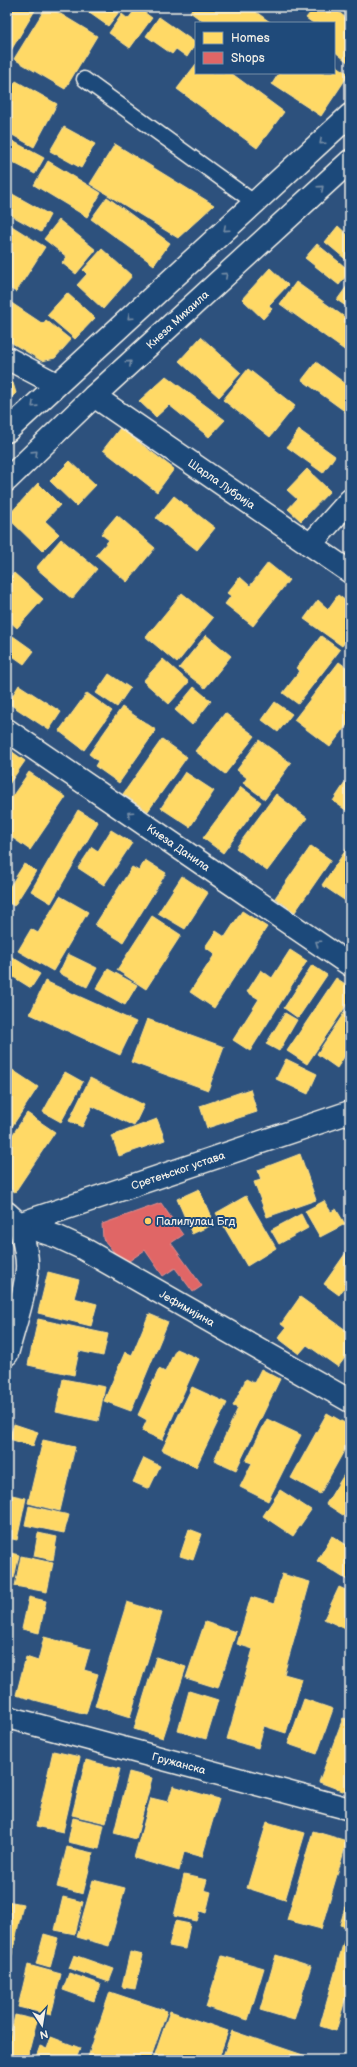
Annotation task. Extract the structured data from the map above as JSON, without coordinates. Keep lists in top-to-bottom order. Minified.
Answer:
{"streets":{"street":["Кнеза Михаила","Шарла Лубрија","Кнеза Данила","Сретењског устава","Јефимијина","Гружанска"]},"crossings":[["Кнеза Михаила","Шарла Лубрија"],["Сретењског устава","Јефимијина"]],"one_way":["Кнеза Данила"],"places":["Палилулац Бгд"],"legend":["Homes","Shops"],"north":"bottom"}
